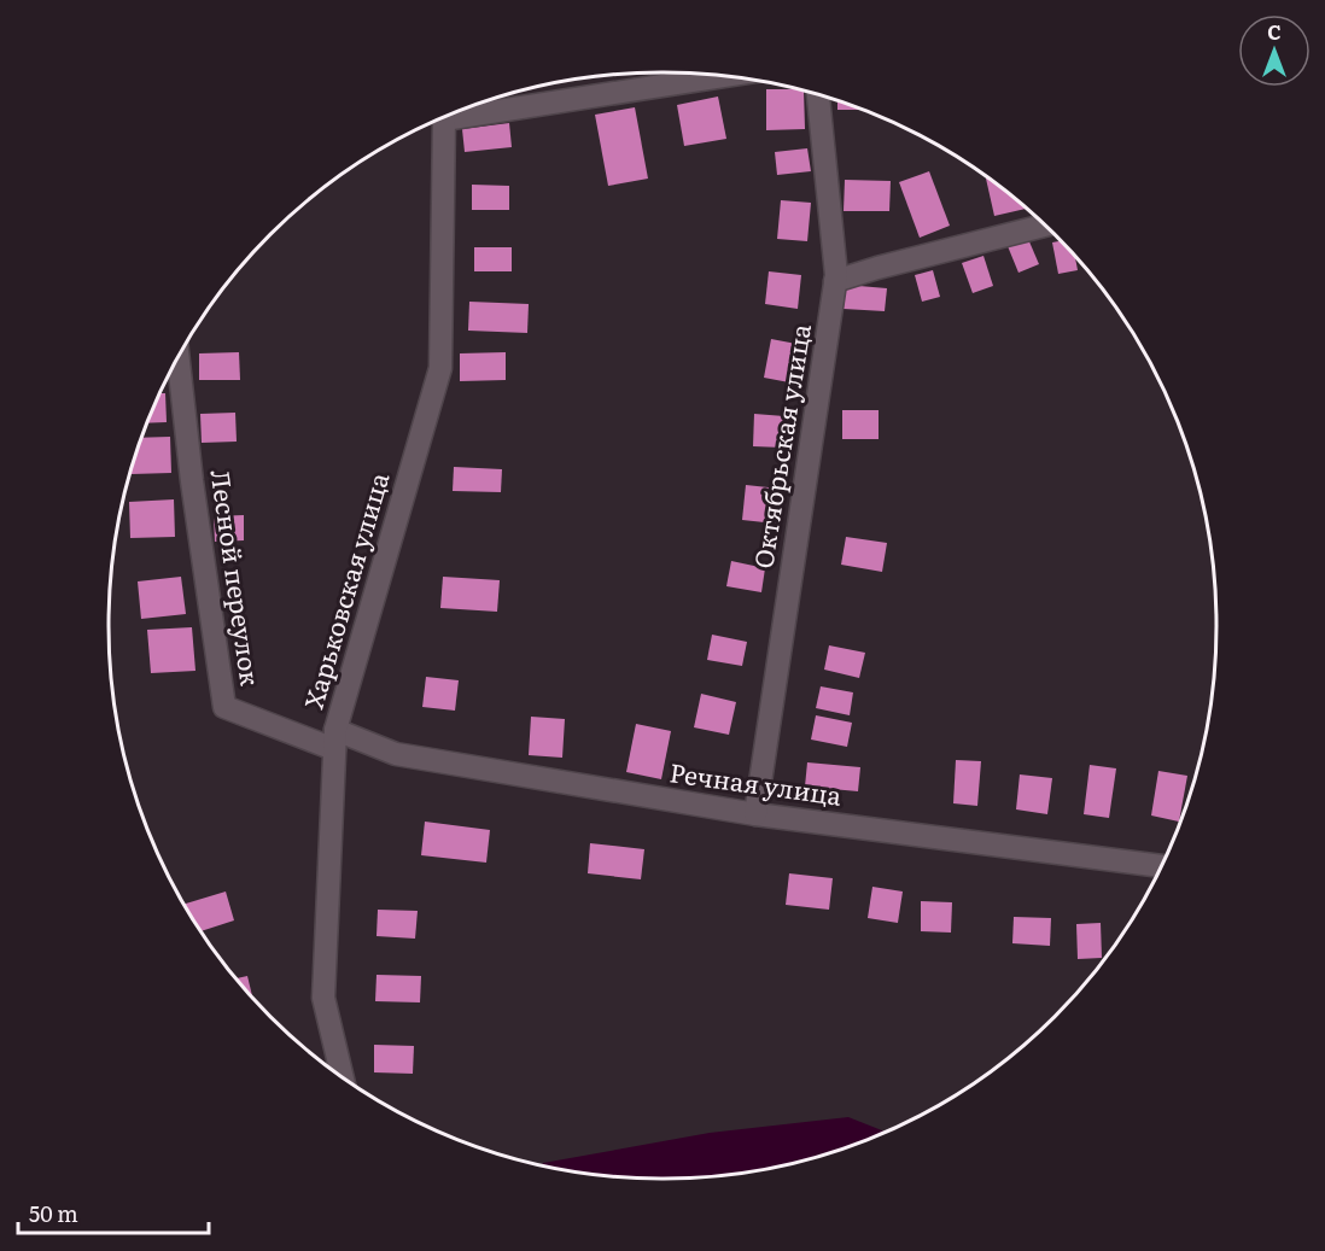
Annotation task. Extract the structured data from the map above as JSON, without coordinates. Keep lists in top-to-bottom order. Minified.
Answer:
{"streets":{"street":["Октябрьская улица","Лесной переулок","Харьковская улица","Речная улица"]},"crossings":[["Октябрьская улица","Речная улица"],["Лесной переулок","Харьковская улица"],["Лесной переулок","Речная улица"],["Харьковская улица","Речная улица"]],"scale_bar":"50 m","north":"top"}
